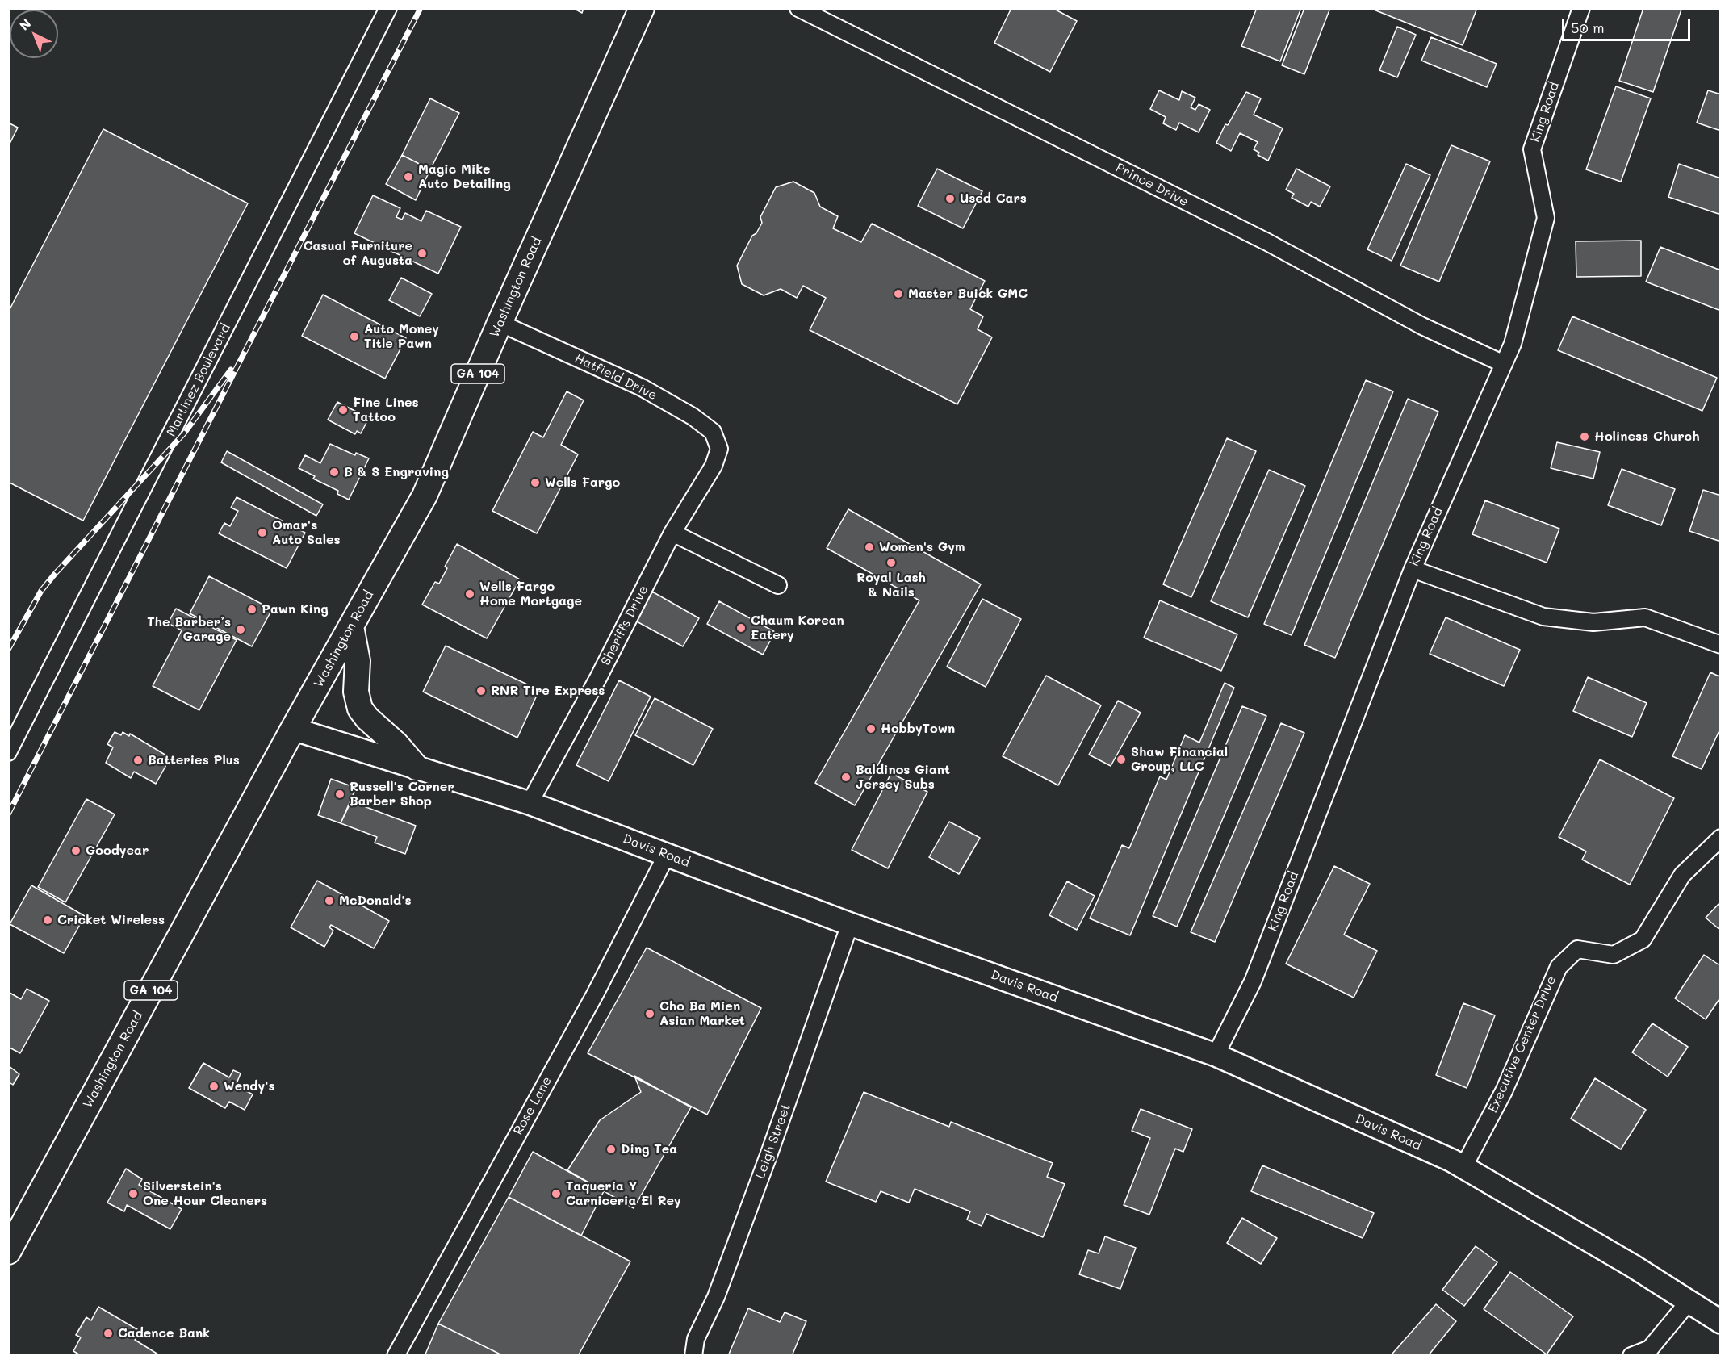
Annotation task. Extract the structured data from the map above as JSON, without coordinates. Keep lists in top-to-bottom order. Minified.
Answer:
{"streets":{"main road":["Washington Road","GA 104","Davis Road"],"street":["King Road","Prince Drive","Hatfield Drive","Martinez Boulevard","Sheriffs Drive","Executive Center Drive","Rose Lane","Leigh Street"]},"crossings":[["King Road","Prince Drive"],["King Road","Davis Road"],["Washington Road","Hatfield Drive"],["Washington Road","Davis Road"],["Hatfield Drive","Sheriffs Drive"],["Sheriffs Drive","Davis Road"],["Davis Road","Executive Center Drive"],["Davis Road","Rose Lane"],["Davis Road","Leigh Street"]],"places":["Magic Mike Auto Detailing","Used Cars","Casual Furniture of Augusta","Master Buick GMC","Auto Money Title Pawn","Fine Lines Tattoo","Holiness Church","B & S Engraving","Wells Fargo","Omar's Auto Sales","Women's Gym","Royal Lash & Nails","Wells Fargo Home Mortgage","Pawn King","Chaum Korean Eatery","The Barber’s Garage","RNR Tire Express","HobbyTown","Shaw Financial Group, LLC","Batteries Plus","Baldinos Giant Jersey Subs","Russell's Corner Barber Shop","Goodyear","McDonald's","Cricket Wireless","Cho Ba Mien Asian Market","Wendy's","Ding Tea","Silverstein's One Hour Cleaners","Taqueria Y Carniceria El Rey","Cadence Bank"],"scale_bar":"50 m","north":"top left"}
